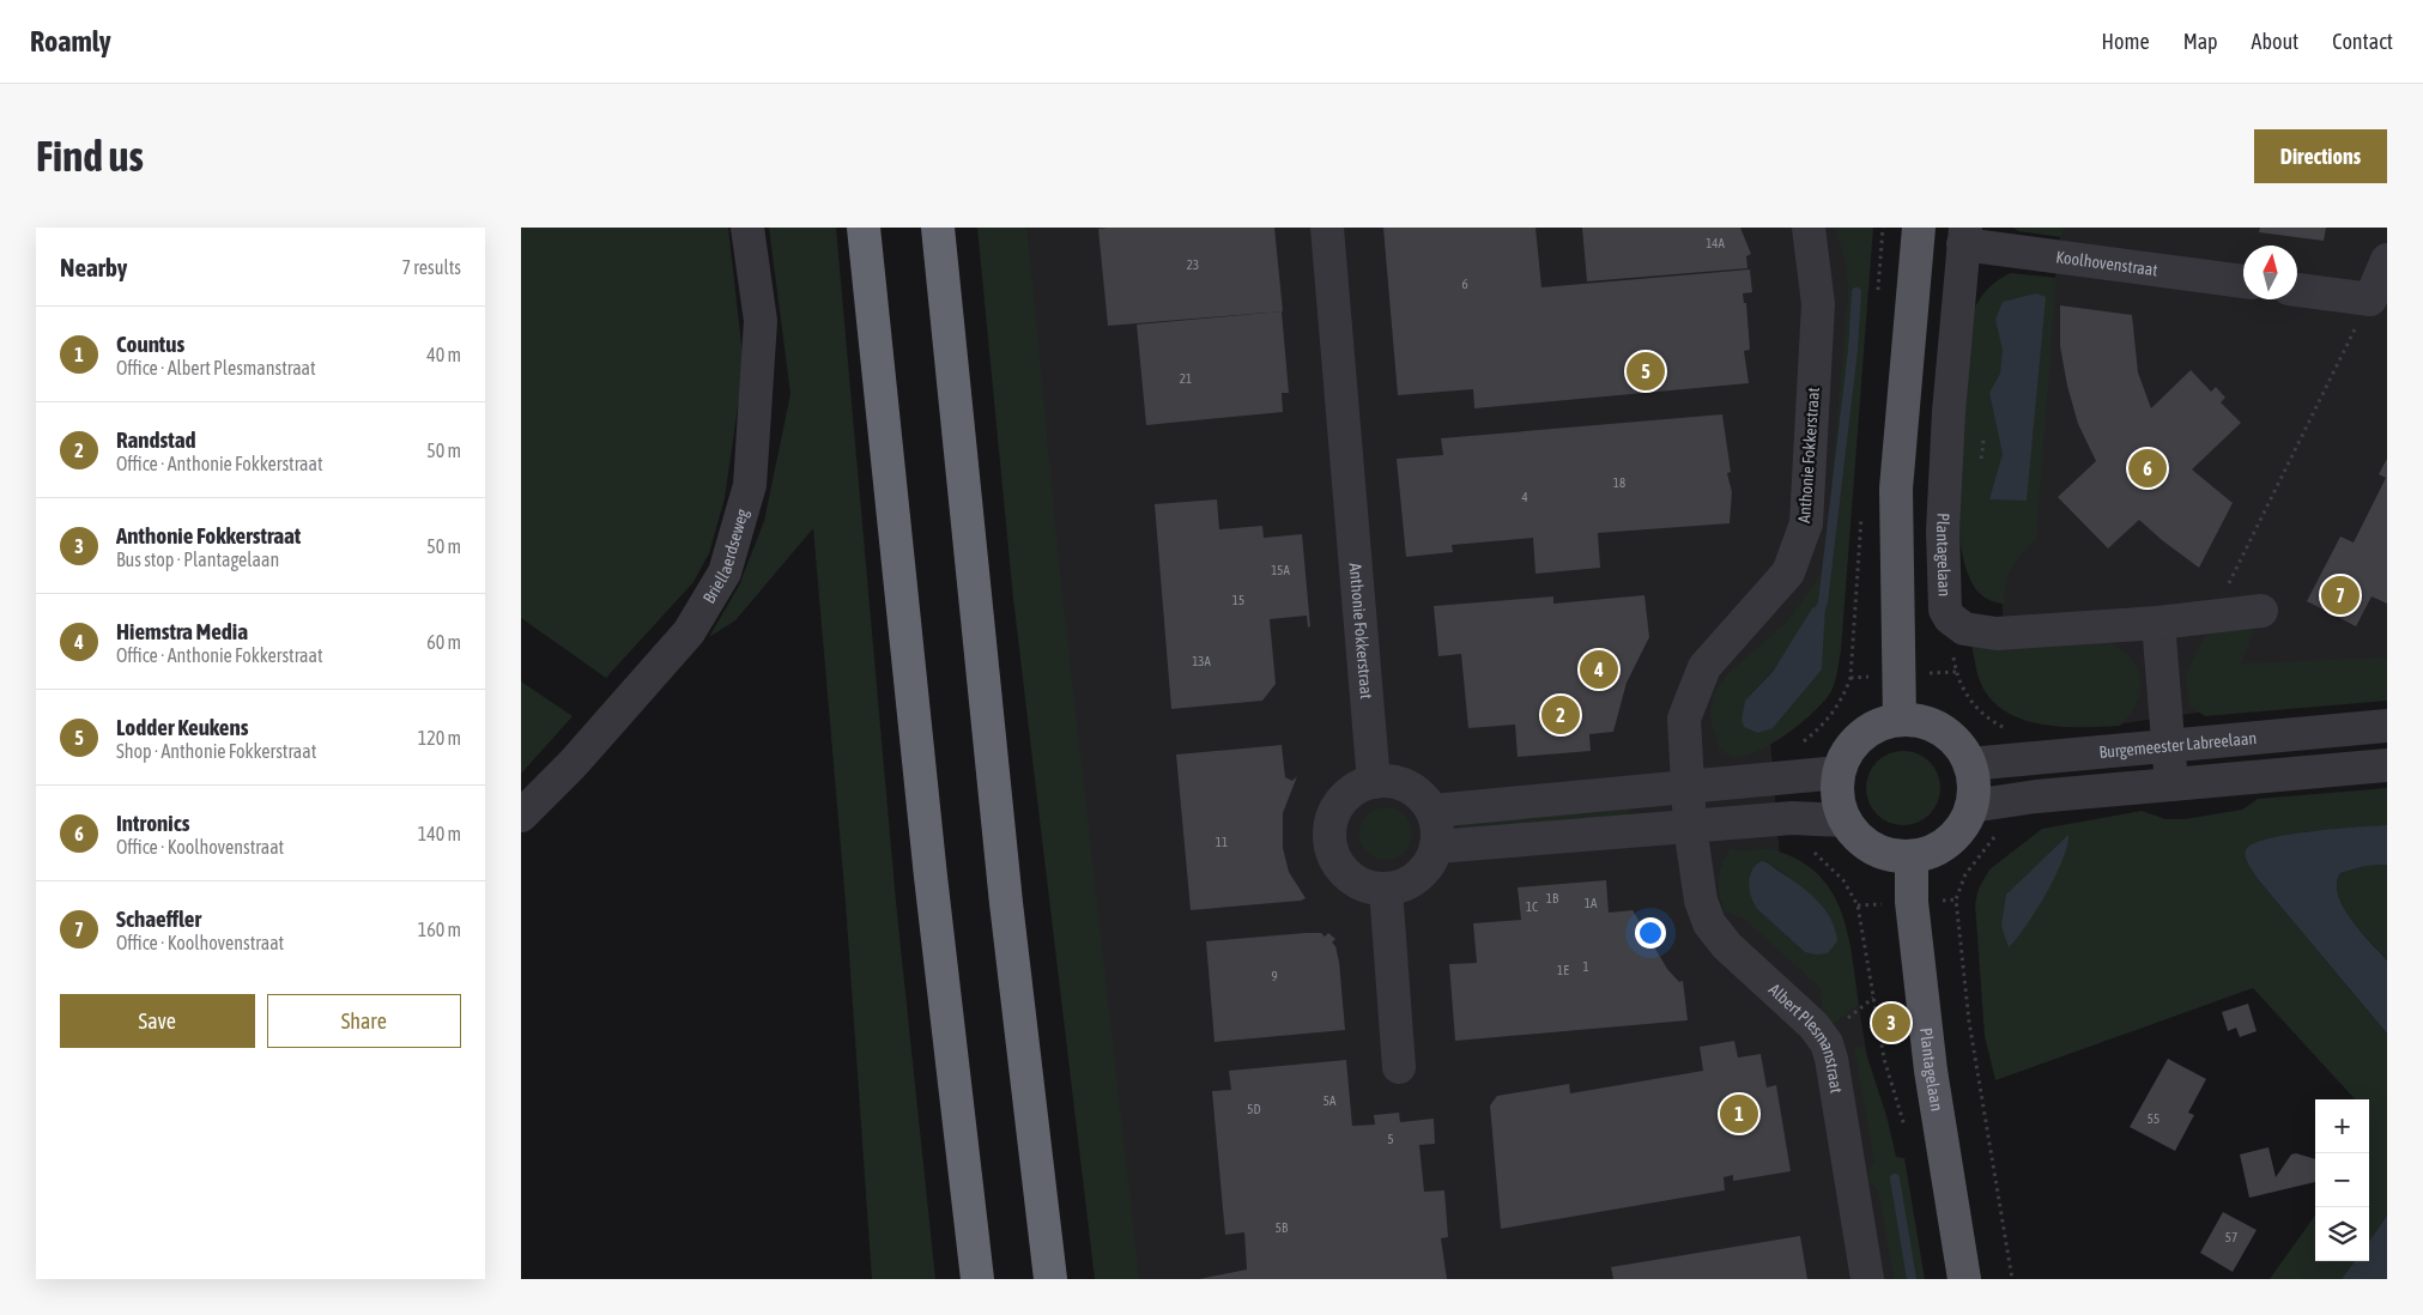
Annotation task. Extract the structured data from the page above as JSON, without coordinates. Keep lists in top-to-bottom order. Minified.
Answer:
{"streets":{"main road":["Plantagelaan"],"street":["Koolhovenstraat","Anthonie Fokkerstraat","Briellaerdseweg","Burgemeester Labreelaan","Albert Plesmanstraat"]},"crossings":[["Koolhovenstraat","Plantagelaan"],["Anthonie Fokkerstraat","Albert Plesmanstraat"],["Plantagelaan","Burgemeester Labreelaan"]],"house_numbers":["14A","23","6","21","18","4","15A","15","13A","11","1B","1A","1C","1","1E","9","5A","5D","55","5","5B","57"],"north":"top","page":{"header":"Roamly","nav":["Home","Map","About","Contact"],"buttons":["Directions",["Save","Share"]],"title":"Find us","heading":["Nearby","7 results"],"list":[{"mark":"1","name":"Countus","note":"Office · Albert Plesmanstraat","value":"40 m"},{"mark":"2","name":"Randstad","note":"Office · Anthonie Fokkerstraat","value":"50 m"},{"mark":"3","name":"Anthonie Fokkerstraat","note":"Bus stop · Plantagelaan","value":"50 m"},{"mark":"4","name":"Hiemstra Media","note":"Office · Anthonie Fokkerstraat","value":"60 m"},{"mark":"5","name":"Lodder Keukens","note":"Shop · Anthonie Fokkerstraat","value":"120 m"},{"mark":"6","name":"Intronics","note":"Office · Koolhovenstraat","value":"140 m"},{"mark":"7","name":"Schaeffler","note":"Office · Koolhovenstraat","value":"160 m"}],"pins":["5","6","7","4","2","3","1"],"map_buttons":["+","−"]}}
